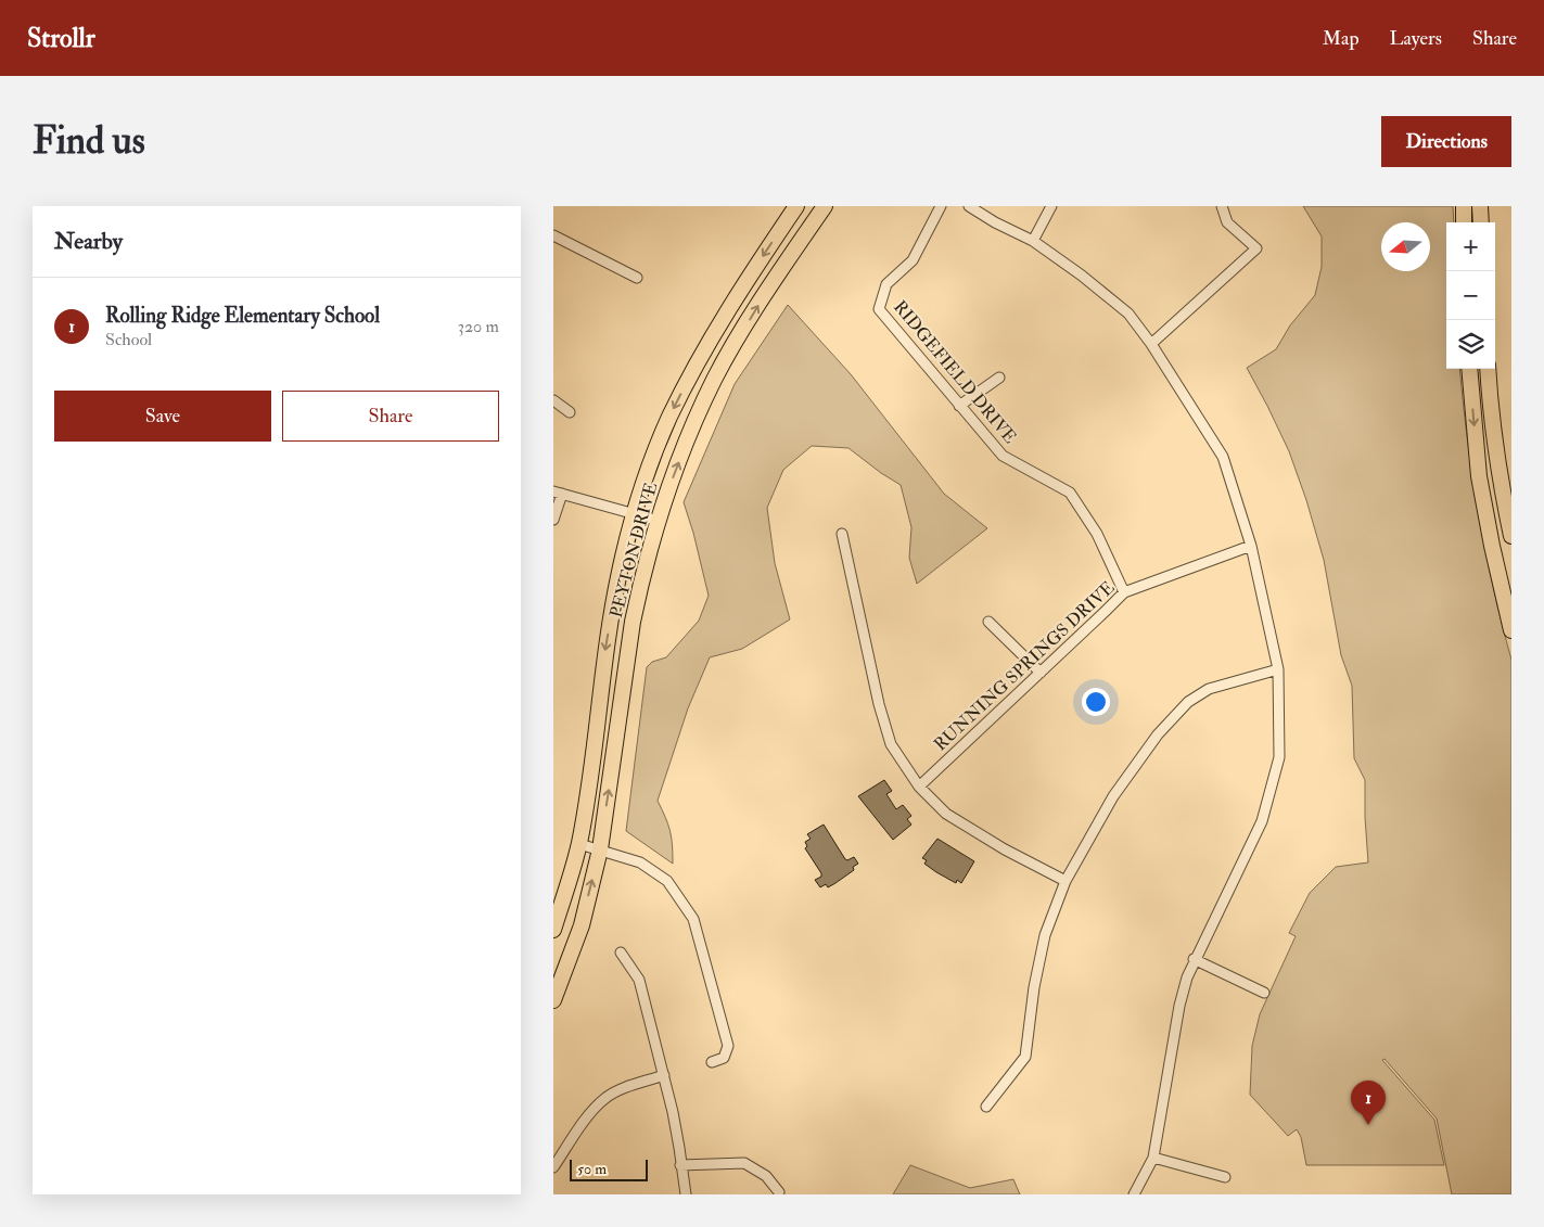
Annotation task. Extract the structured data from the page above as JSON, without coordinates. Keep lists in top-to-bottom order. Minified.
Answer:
{"streets":{"main road":["PEYTON DRIVE"],"street":["RIDGEFIELD DRIVE","RUNNING SPRINGS DRIVE"]},"crossings":[["RIDGEFIELD DRIVE","RUNNING SPRINGS DRIVE"]],"scale_bar":"50 m","north":"left","page":{"header":"Strollr","nav":["Map","Layers","Share"],"buttons":["Directions",["Save","Share"]],"title":"Find us","heading":"Nearby","map_buttons":["+","−"],"list":[{"mark":"1","name":"Rolling Ridge Elementary School","note":"School","value":"320 m"}],"pins":"1","scale":"50 m"}}
